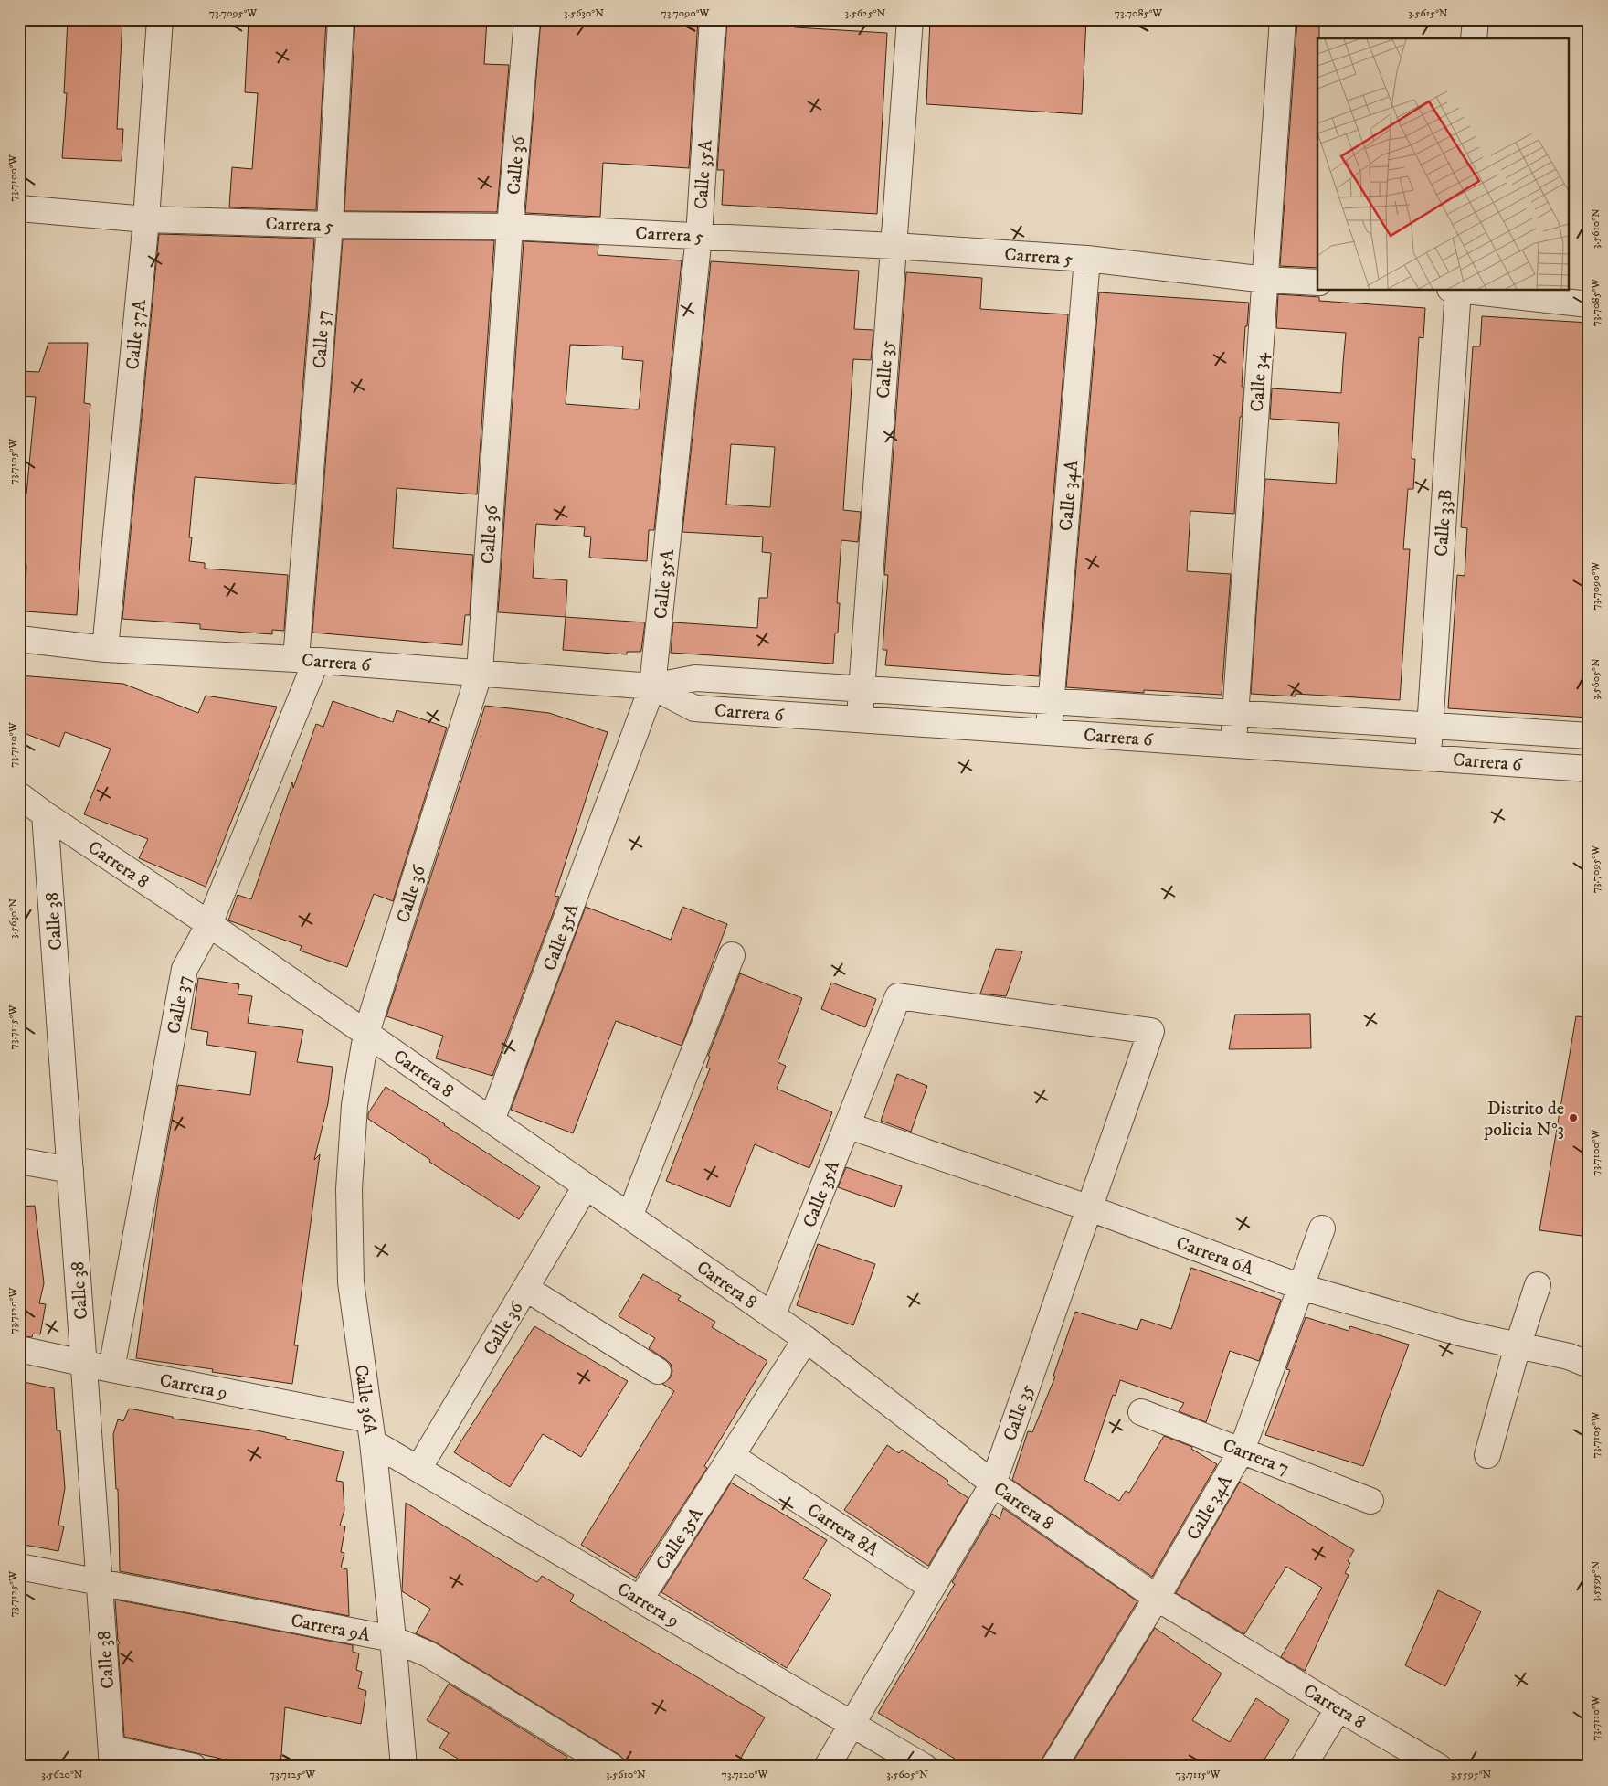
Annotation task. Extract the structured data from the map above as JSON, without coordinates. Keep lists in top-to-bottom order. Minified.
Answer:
{"streets":{"street":["Calle 36","Calle 35A","Carrera 5","Calle 37A","Calle 37","Calle 35","Calle 34","Calle 34A","Calle 33B","Carrera 6","Carrera 8","Calle 38","Carrera 6A","Carrera 9","Calle 36A","Carrera 7","Carrera 8A","Carrera 9A"]},"crossings":[["Calle 36","Carrera 5"],["Calle 36","Carrera 6"],["Calle 36","Carrera 8"],["Calle 36","Carrera 9"],["Calle 36","Calle 36A"],["Calle 35A","Carrera 5"],["Calle 35A","Calle 35"],["Calle 35A","Carrera 6"],["Calle 35A","Carrera 8"],["Calle 35A","Carrera 6A"],["Calle 35A","Carrera 9"],["Calle 35A","Carrera 8A"],["Carrera 5","Calle 37A"],["Carrera 5","Calle 37"],["Carrera 5","Calle 35"],["Carrera 5","Calle 34"],["Carrera 5","Calle 34A"],["Calle 37A","Carrera 6"],["Calle 37","Carrera 6"],["Calle 37","Carrera 8"],["Calle 37","Carrera 9"],["Calle 35","Carrera 6"],["Calle 35","Carrera 8"],["Calle 35","Carrera 6A"],["Calle 35","Carrera 9"],["Calle 35","Carrera 8A"],["Calle 34","Carrera 6"],["Calle 34A","Carrera 6"],["Calle 34A","Carrera 8"],["Calle 34A","Carrera 6A"],["Calle 34A","Carrera 7"],["Calle 33B","Carrera 6"],["Carrera 8","Calle 38"],["Carrera 8","Calle 36A"],["Calle 38","Carrera 9"],["Calle 38","Carrera 9A"],["Carrera 9","Calle 36A"],["Calle 36A","Carrera 9A"]],"places":["Distrito de policia N°3"],"coordinates":["73.7095°W","3.5630°N","73.7090°W","3.5625°N","73.7085°W","3.5615°N","73.7100°W","3.5610°N","73.7105°W","3.5605°N","73.7110°W","73.7115°W","73.7120°W","3.5595°N","73.7125°W","3.5620°N"]}
